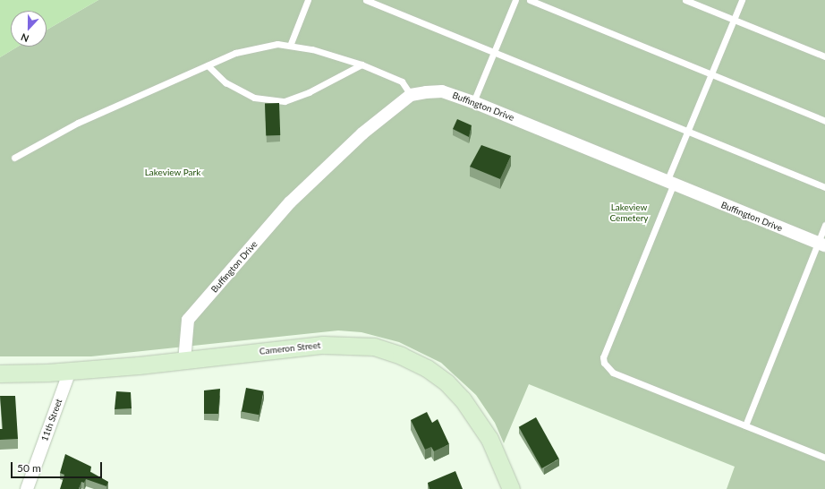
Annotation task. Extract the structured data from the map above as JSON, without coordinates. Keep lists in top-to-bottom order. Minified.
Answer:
{"streets":{"main road":["Cameron Street"],"street":["Buffington Drive","11th Street"]},"crossings":[["Buffington Drive","Cameron Street"],["Cameron Street","11th Street"]],"parks":["Lakeview Park","Lakeview Cemetery"],"scale_bar":"50 m","north":"bottom"}
